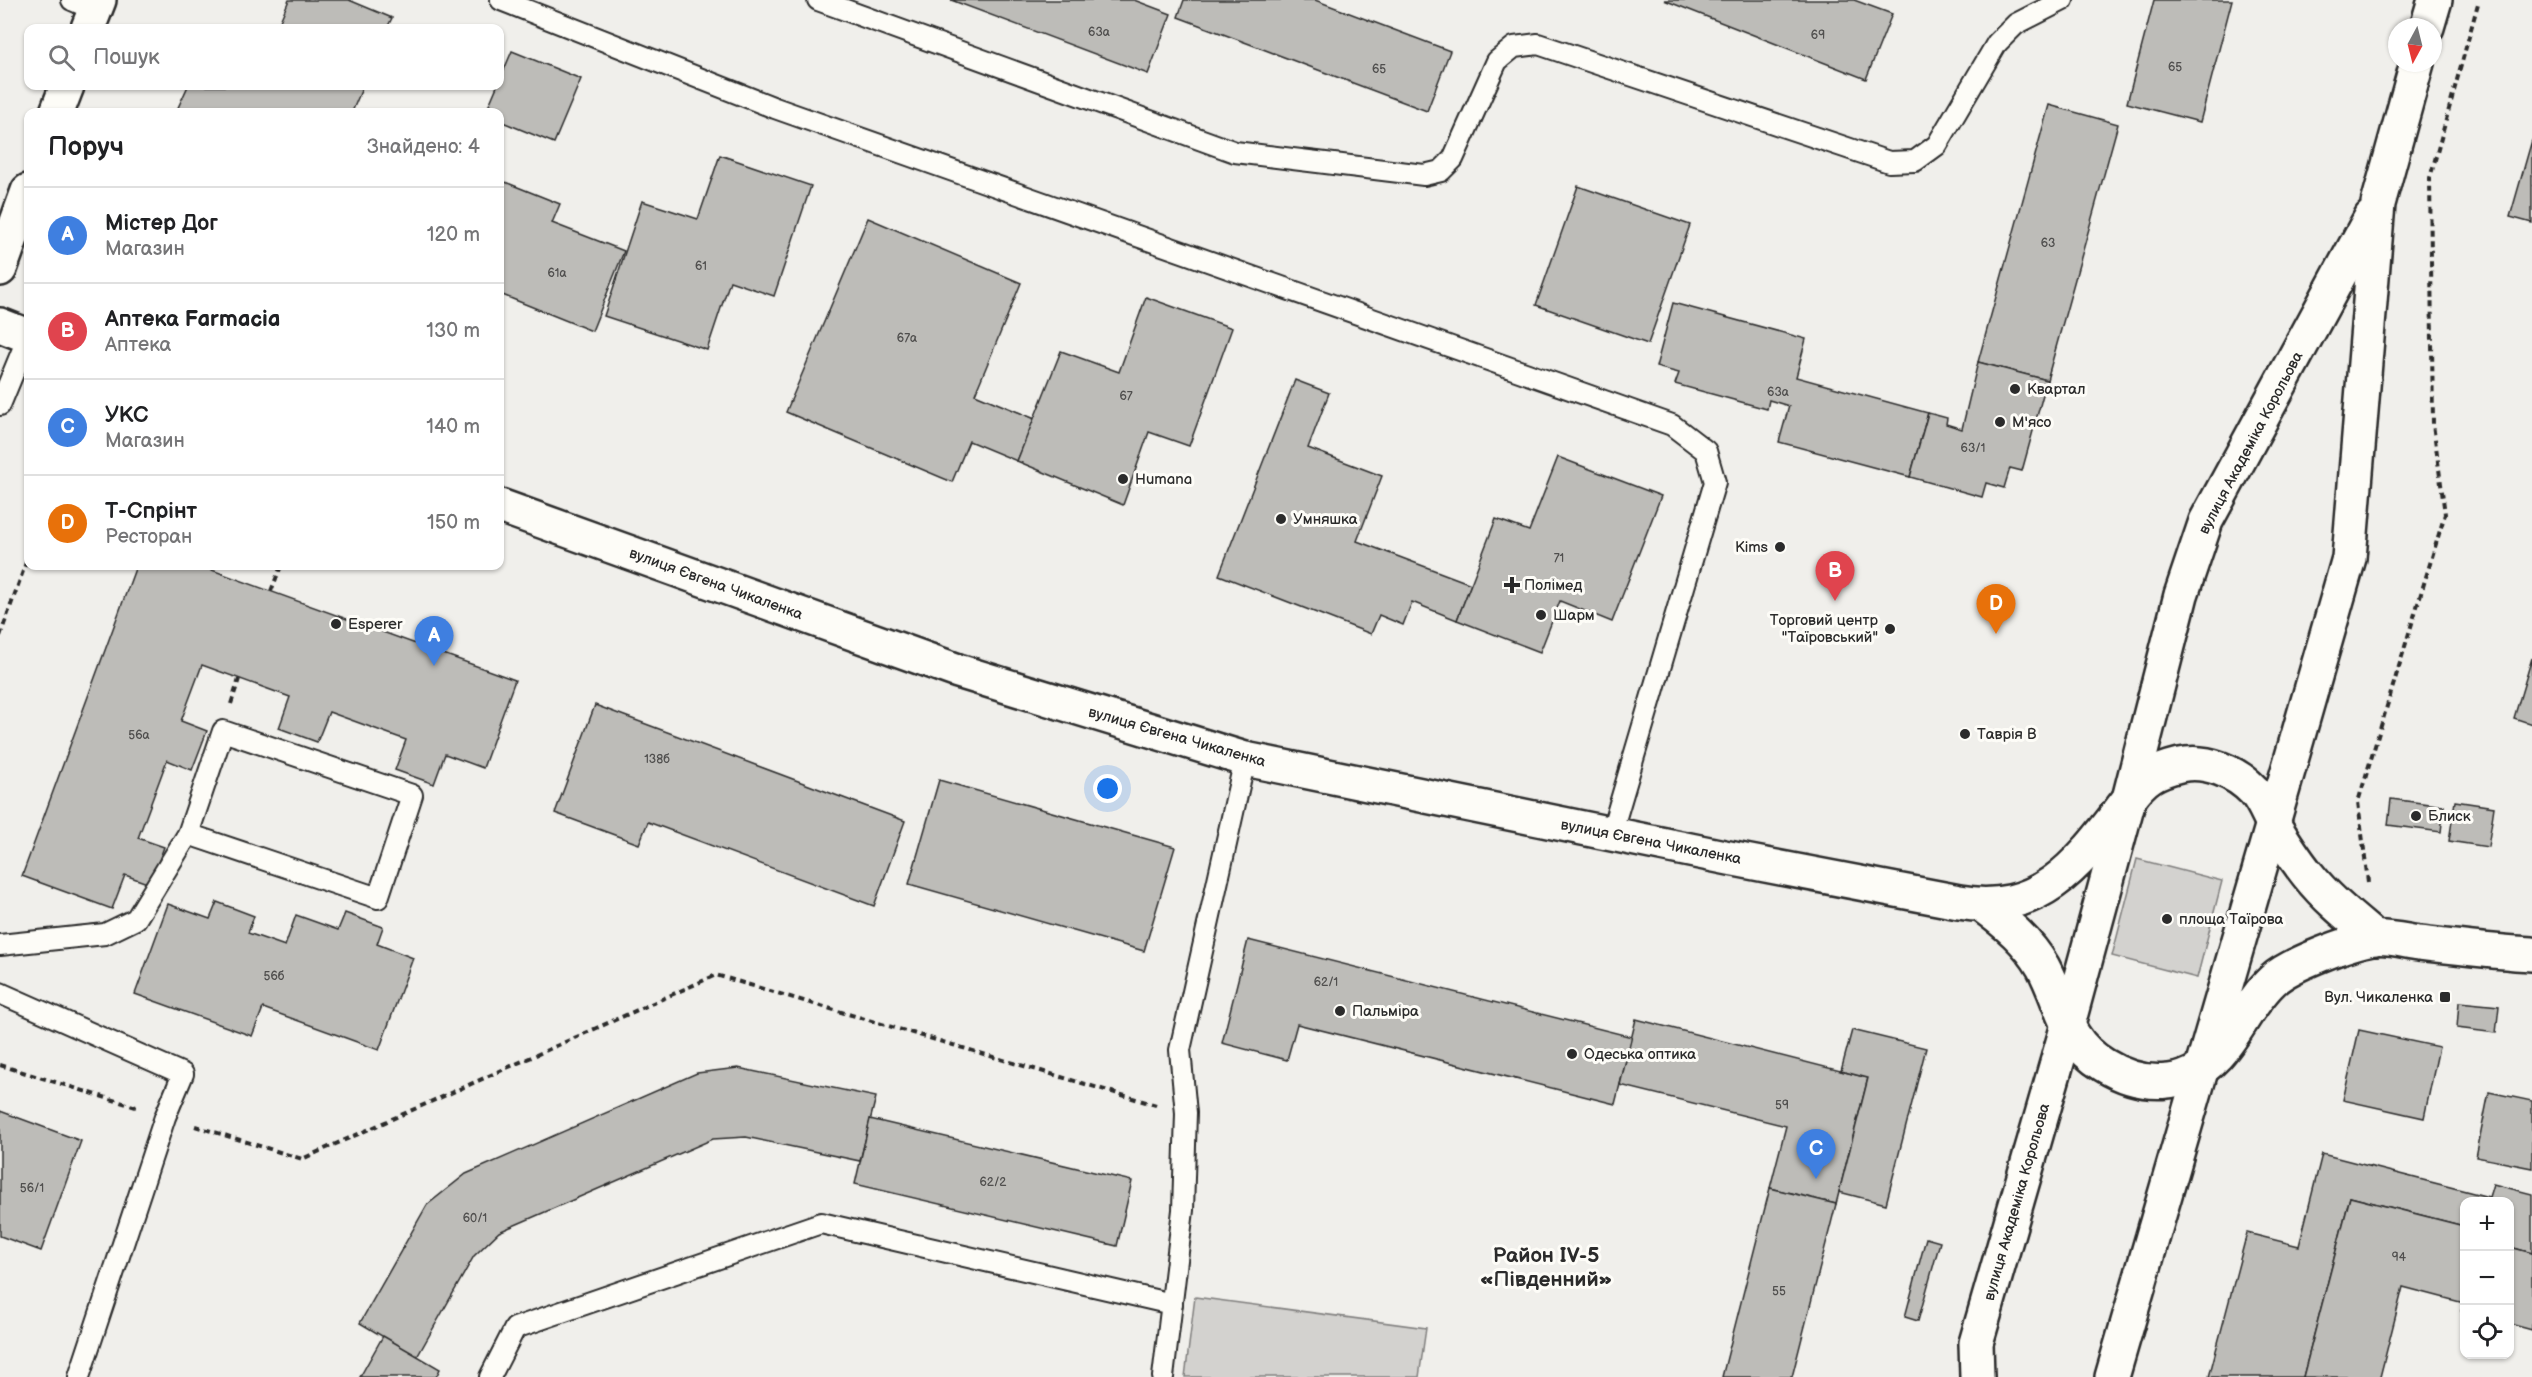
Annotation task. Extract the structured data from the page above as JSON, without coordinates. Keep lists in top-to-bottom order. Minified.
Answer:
{"streets":{"main road":["вулиця Академіка Корольова","вулиця Євгена Чикаленка"]},"crossings":[["вулиця Академіка Корольова","вулиця Євгена Чикаленка"]],"districts":["Район IV-5 «Південний»"],"places":{"other":["Квартал","М'ясо","Humana","Умняшка","Kims","Шарм","Esperer","Торговий центр \"Таїровський\"","Таврія В","Блиск","площа Таїрова","Пальміра","Одеська оптика"],"health":["Полімед"],"transit":["Вул. Чикаленка"]},"house_numbers":["63а","69","65","65","63","61","61а","67а","63а","67","63/1","71","56а","138б","56б","62/1","59","62/2","56/1","60/1","94","55"],"north":"bottom","page":{"search":"Пошук","heading":["Поруч","Знайдено: 4"],"list":[{"mark":"A","name":"Містер Дог","note":"Магазин","value":"120 m"},{"mark":"B","name":"Аптека Farmacia","note":"Аптека","value":"130 m"},{"mark":"C","name":"УКС","note":"Магазин","value":"140 m"},{"mark":"D","name":"Т-Спрінт","note":"Ресторан","value":"150 m"}],"pins":["B","D","A","C"],"map_buttons":["+","−"]}}
